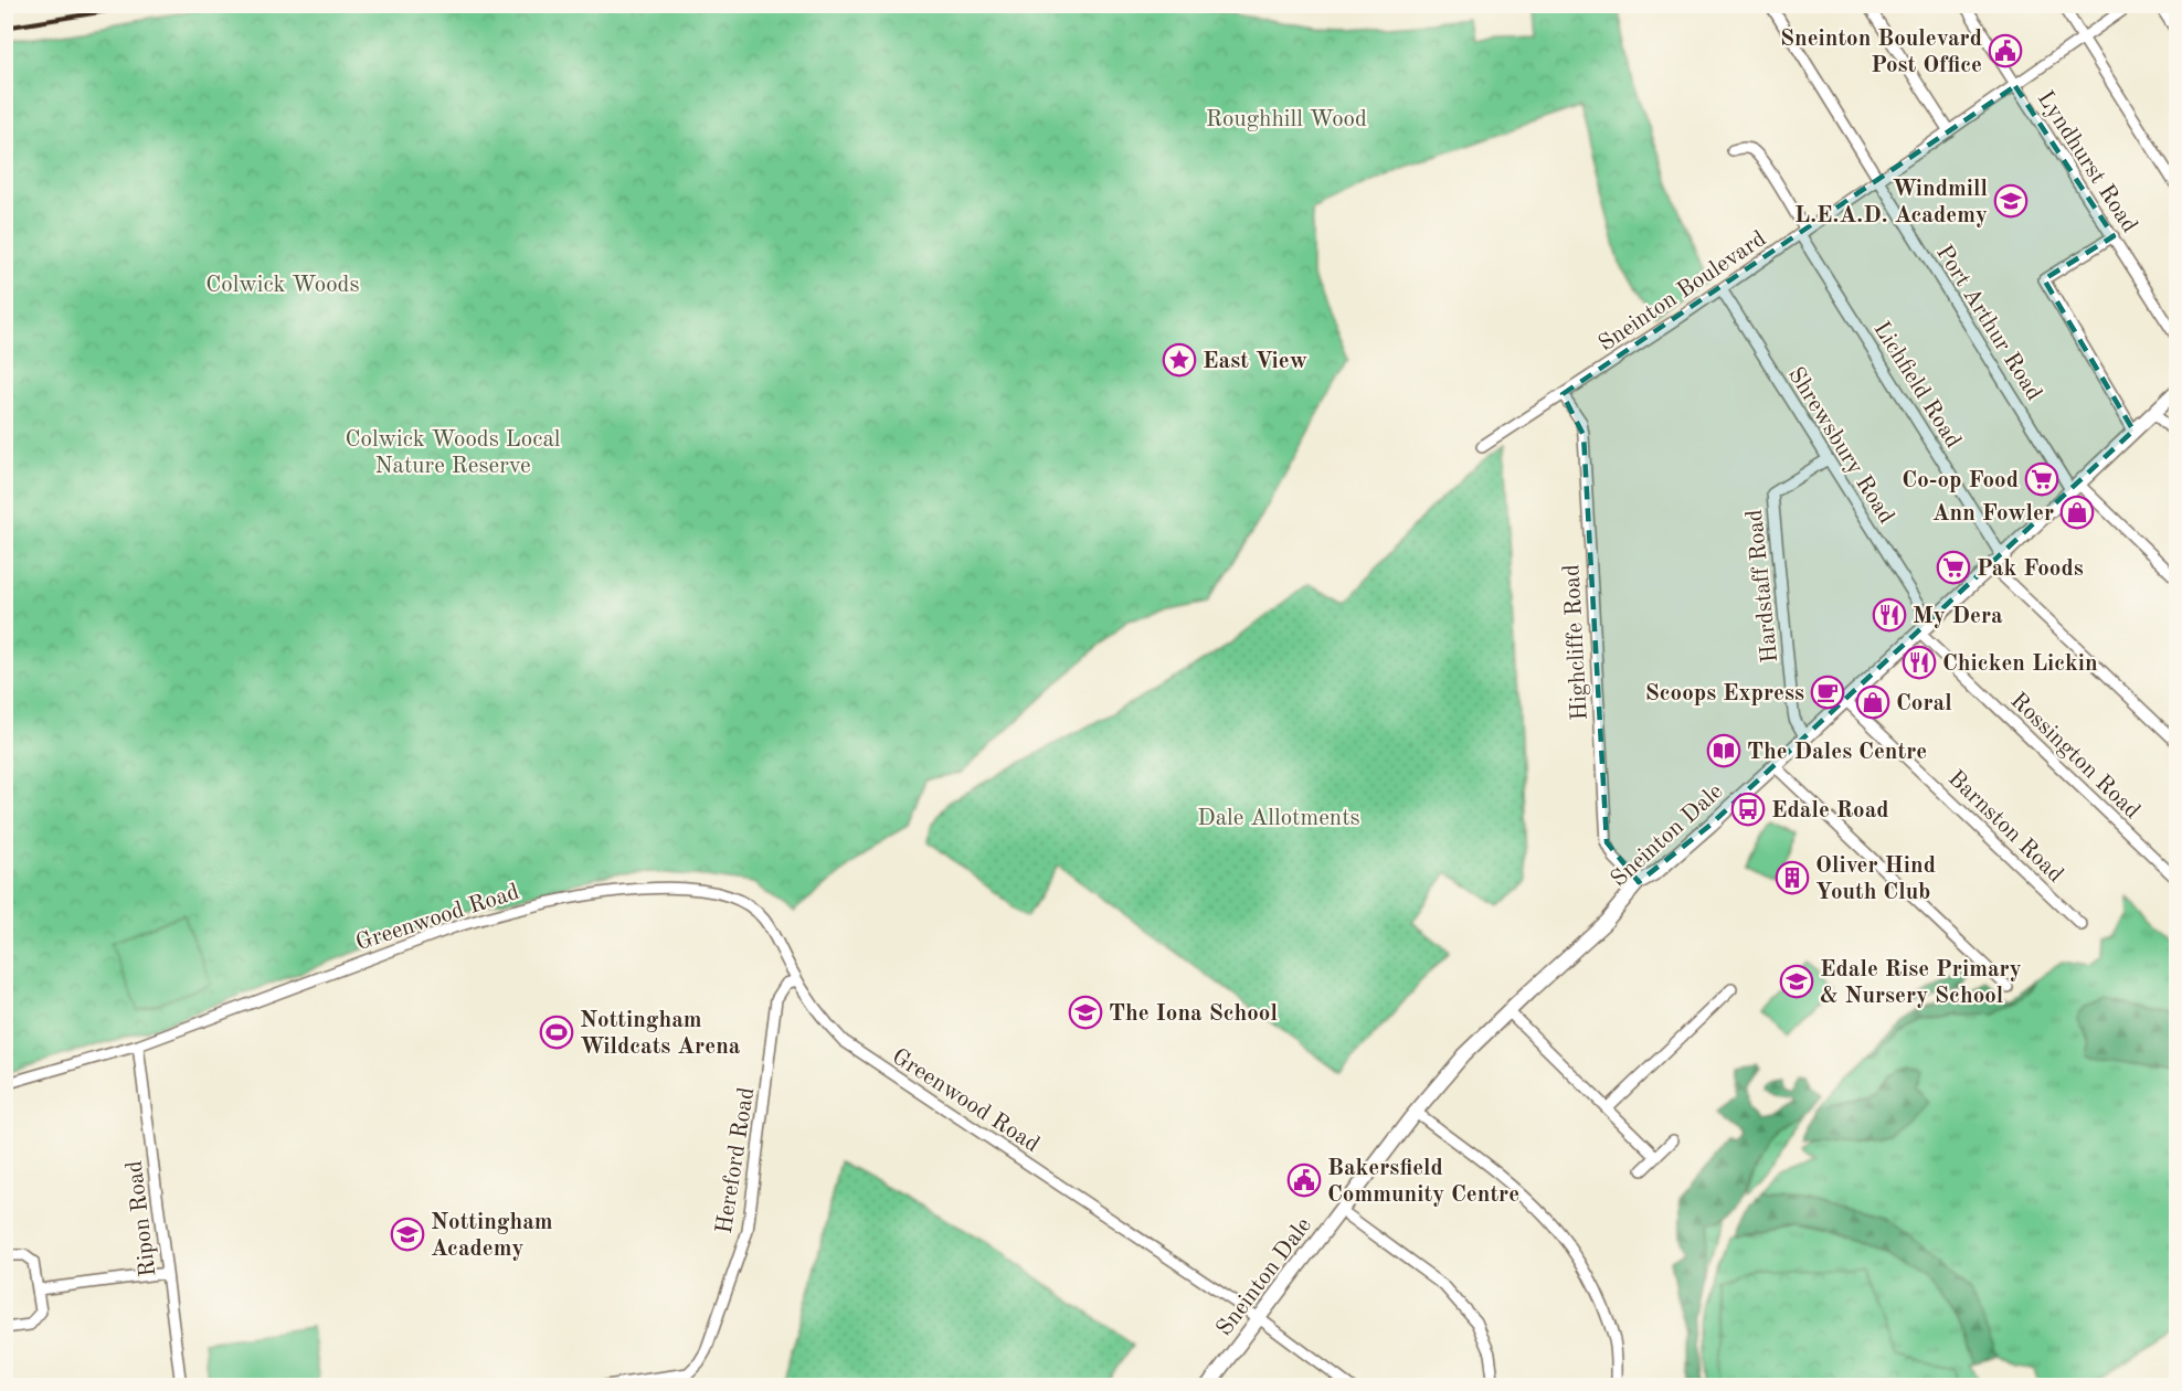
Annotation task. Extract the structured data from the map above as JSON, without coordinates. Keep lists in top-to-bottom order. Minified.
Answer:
{"streets":{"street":["Lyndhurst Road","Sneinton Boulevard","Port Arthur Road","Lichfield Road","Shrewsbury Road","Hardstaff Road","Highcliffe Road","Rossington Road","Barnston Road","Sneinton Dale","Greenwood Road","Hereford Road","Ripon Road"]},"crossings":[["Lyndhurst Road","Sneinton Boulevard"],["Sneinton Boulevard","Port Arthur Road"],["Sneinton Boulevard","Lichfield Road"],["Sneinton Boulevard","Shrewsbury Road"],["Sneinton Boulevard","Highcliffe Road"],["Port Arthur Road","Sneinton Dale"],["Lichfield Road","Sneinton Dale"],["Shrewsbury Road","Hardstaff Road"],["Shrewsbury Road","Sneinton Dale"],["Hardstaff Road","Sneinton Dale"],["Highcliffe Road","Sneinton Dale"],["Rossington Road","Sneinton Dale"],["Barnston Road","Sneinton Dale"],["Sneinton Dale","Greenwood Road"],["Greenwood Road","Hereford Road"],["Greenwood Road","Ripon Road"]],"parks":["Roughhill Wood","Colwick Woods","Colwick Woods Local Nature Reserve","Dale Allotments"],"places":{"public building":["Sneinton Boulevard Post Office","Bakersfield Community Centre"],"school or university":["Windmill L.E.A.D. Academy","Edale Rise Primary & Nursery School","The Iona School","Nottingham Academy"],"place":["East View"],"supermarket":["Co-op Food","Pak Foods"],"shop":["Ann Fowler","Coral"],"restaurant":["My Dera","Chicken Lickin"],"cafe":["Scoops Express"],"library":["The Dales Centre"],"bus stop":["Edale Road"],"building":["Oliver Hind Youth Club"],"sports":["Nottingham Wildcats Arena"]}}
